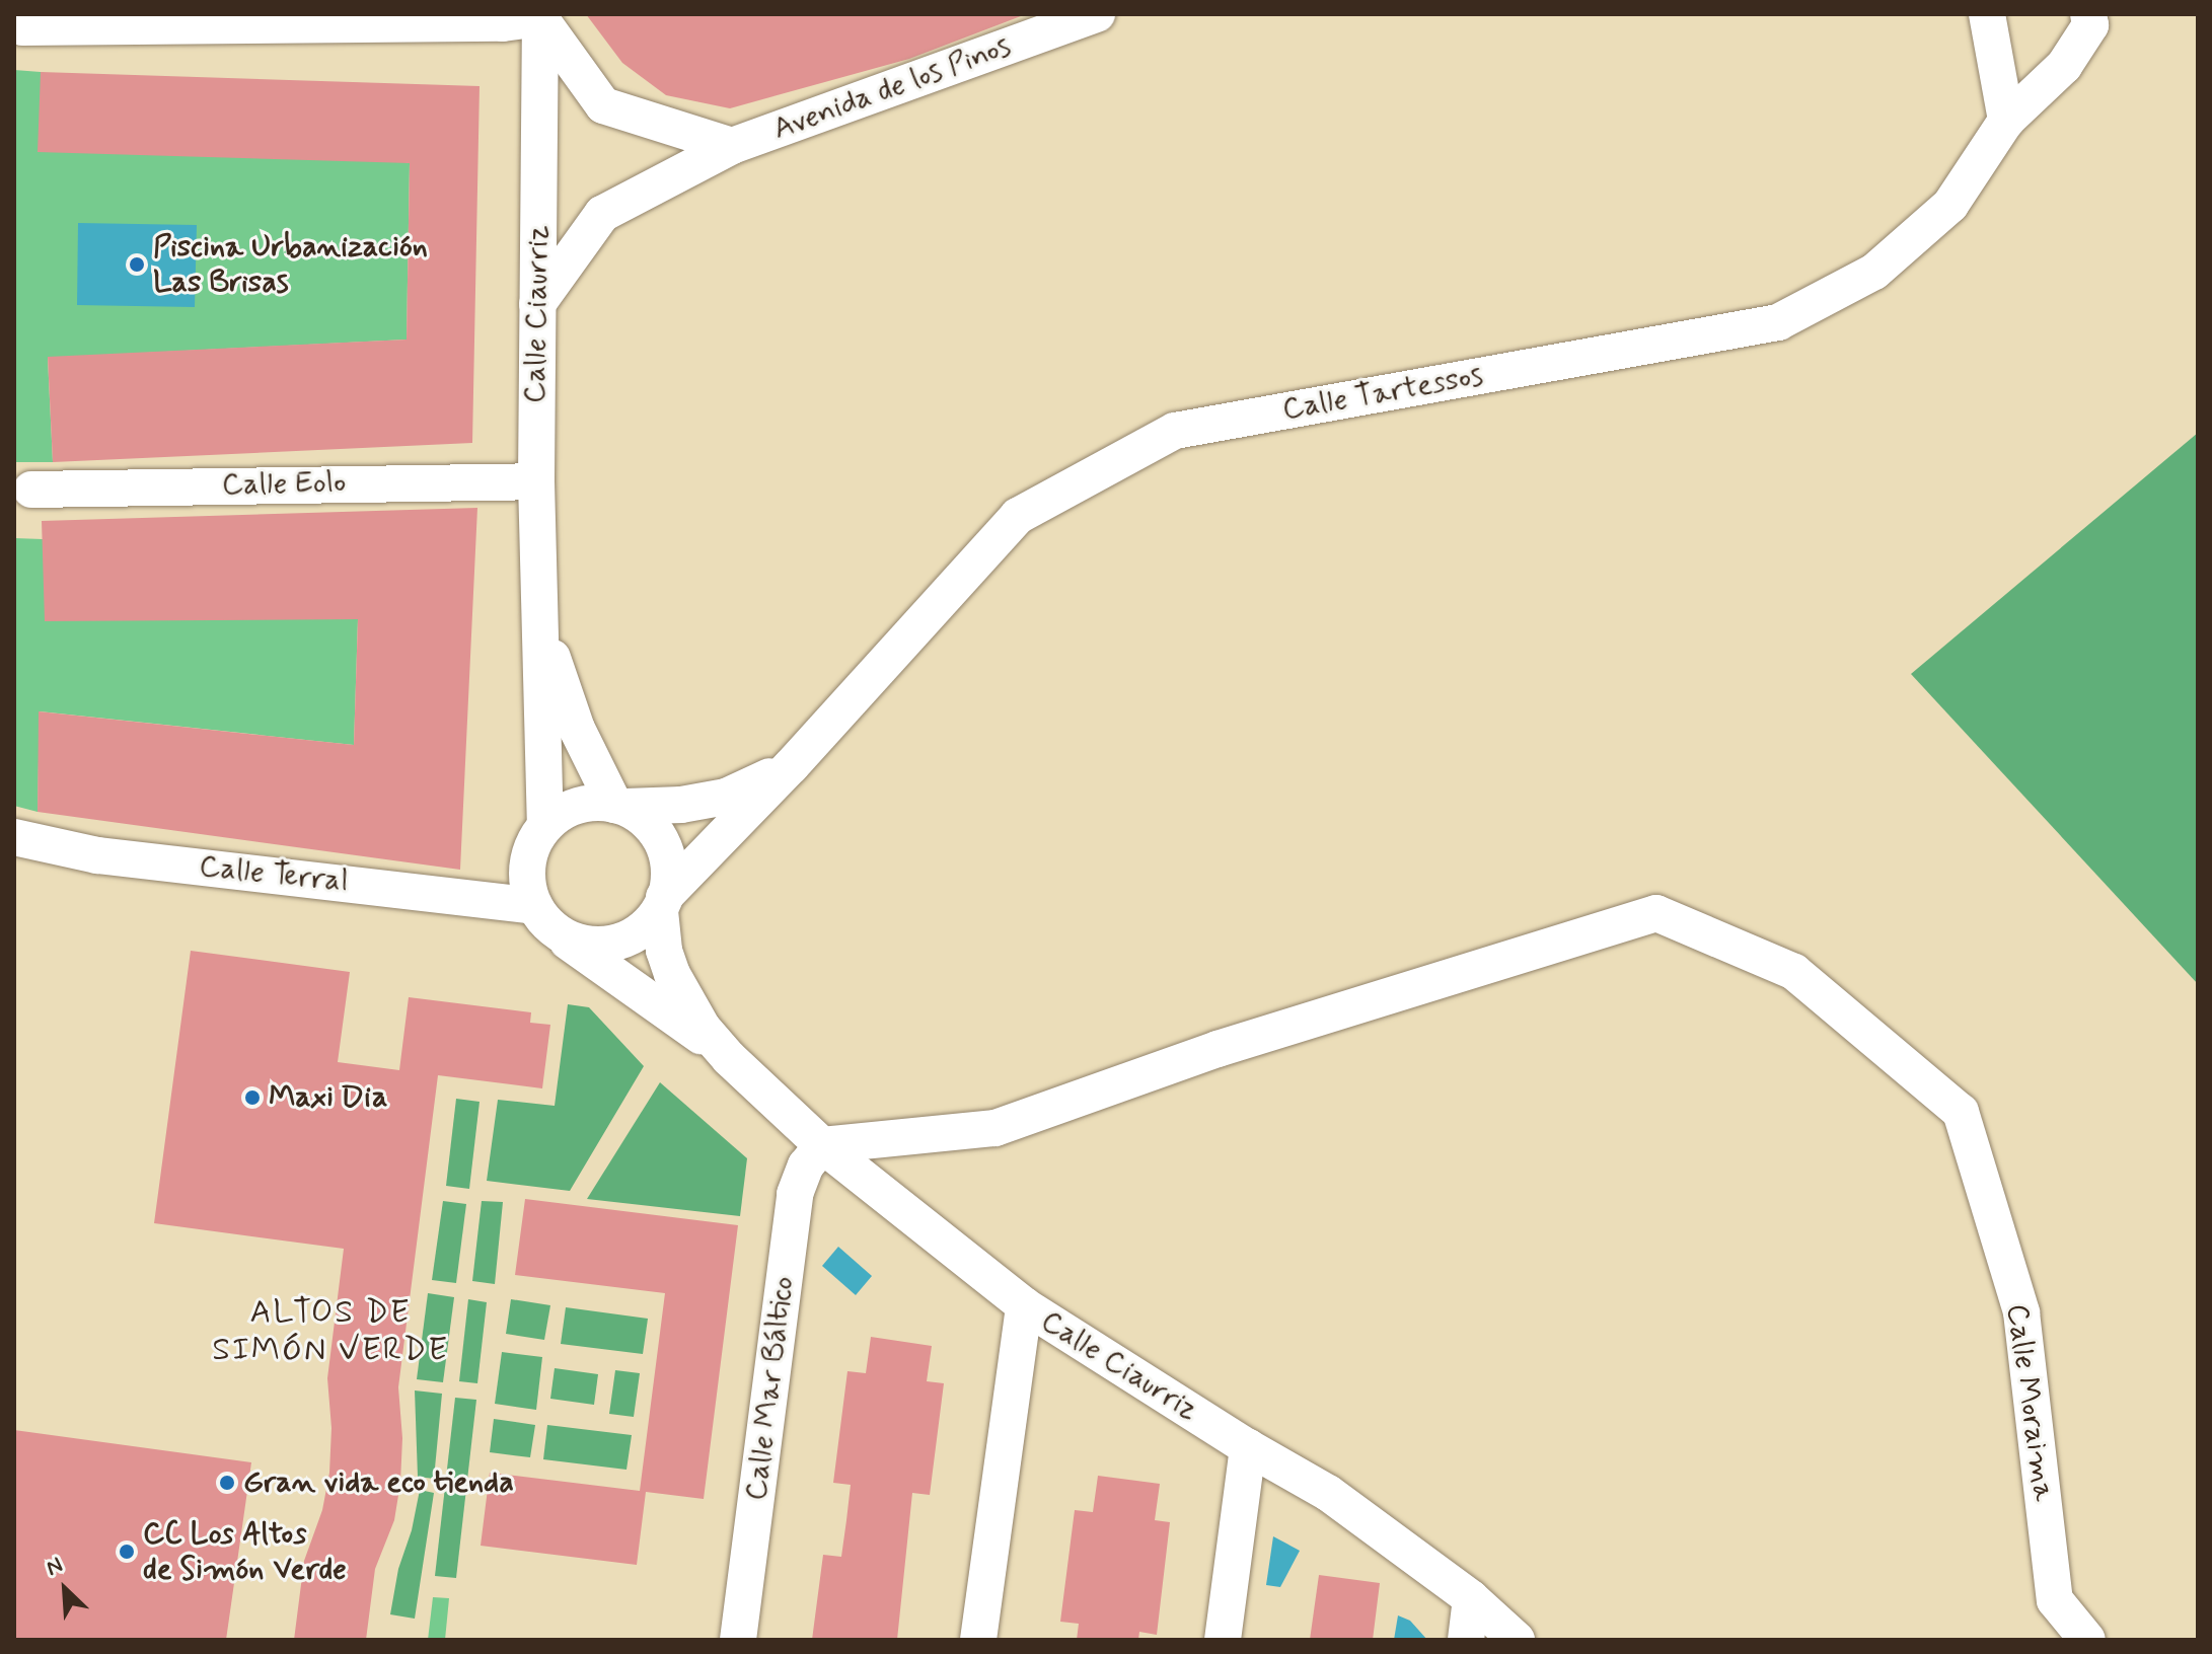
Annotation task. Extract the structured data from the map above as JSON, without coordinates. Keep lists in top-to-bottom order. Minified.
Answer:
{"streets":{"street":["Avenida de los Pinos","Calle Ciaurriz","Calle Tartessos","Calle Eolo","Calle Terral","Calle Mar Báltico","Calle Moraima"]},"crossings":[["Avenida de los Pinos","Calle Ciaurriz"],["Calle Ciaurriz","Calle Tartessos"],["Calle Ciaurriz","Calle Eolo"],["Calle Ciaurriz","Calle Terral"],["Calle Ciaurriz","Calle Mar Báltico"],["Calle Ciaurriz","Calle Moraima"],["Calle Tartessos","Calle Terral"],["Calle Mar Báltico","Calle Moraima"]],"districts":["ALTOS DE SIMÓN VERDE"],"places":["Piscina Urbanización Las Brisas","Maxi Dia","Gran vida eco tienda","CC Los Altos de Simón Verde"],"north":"top left"}
